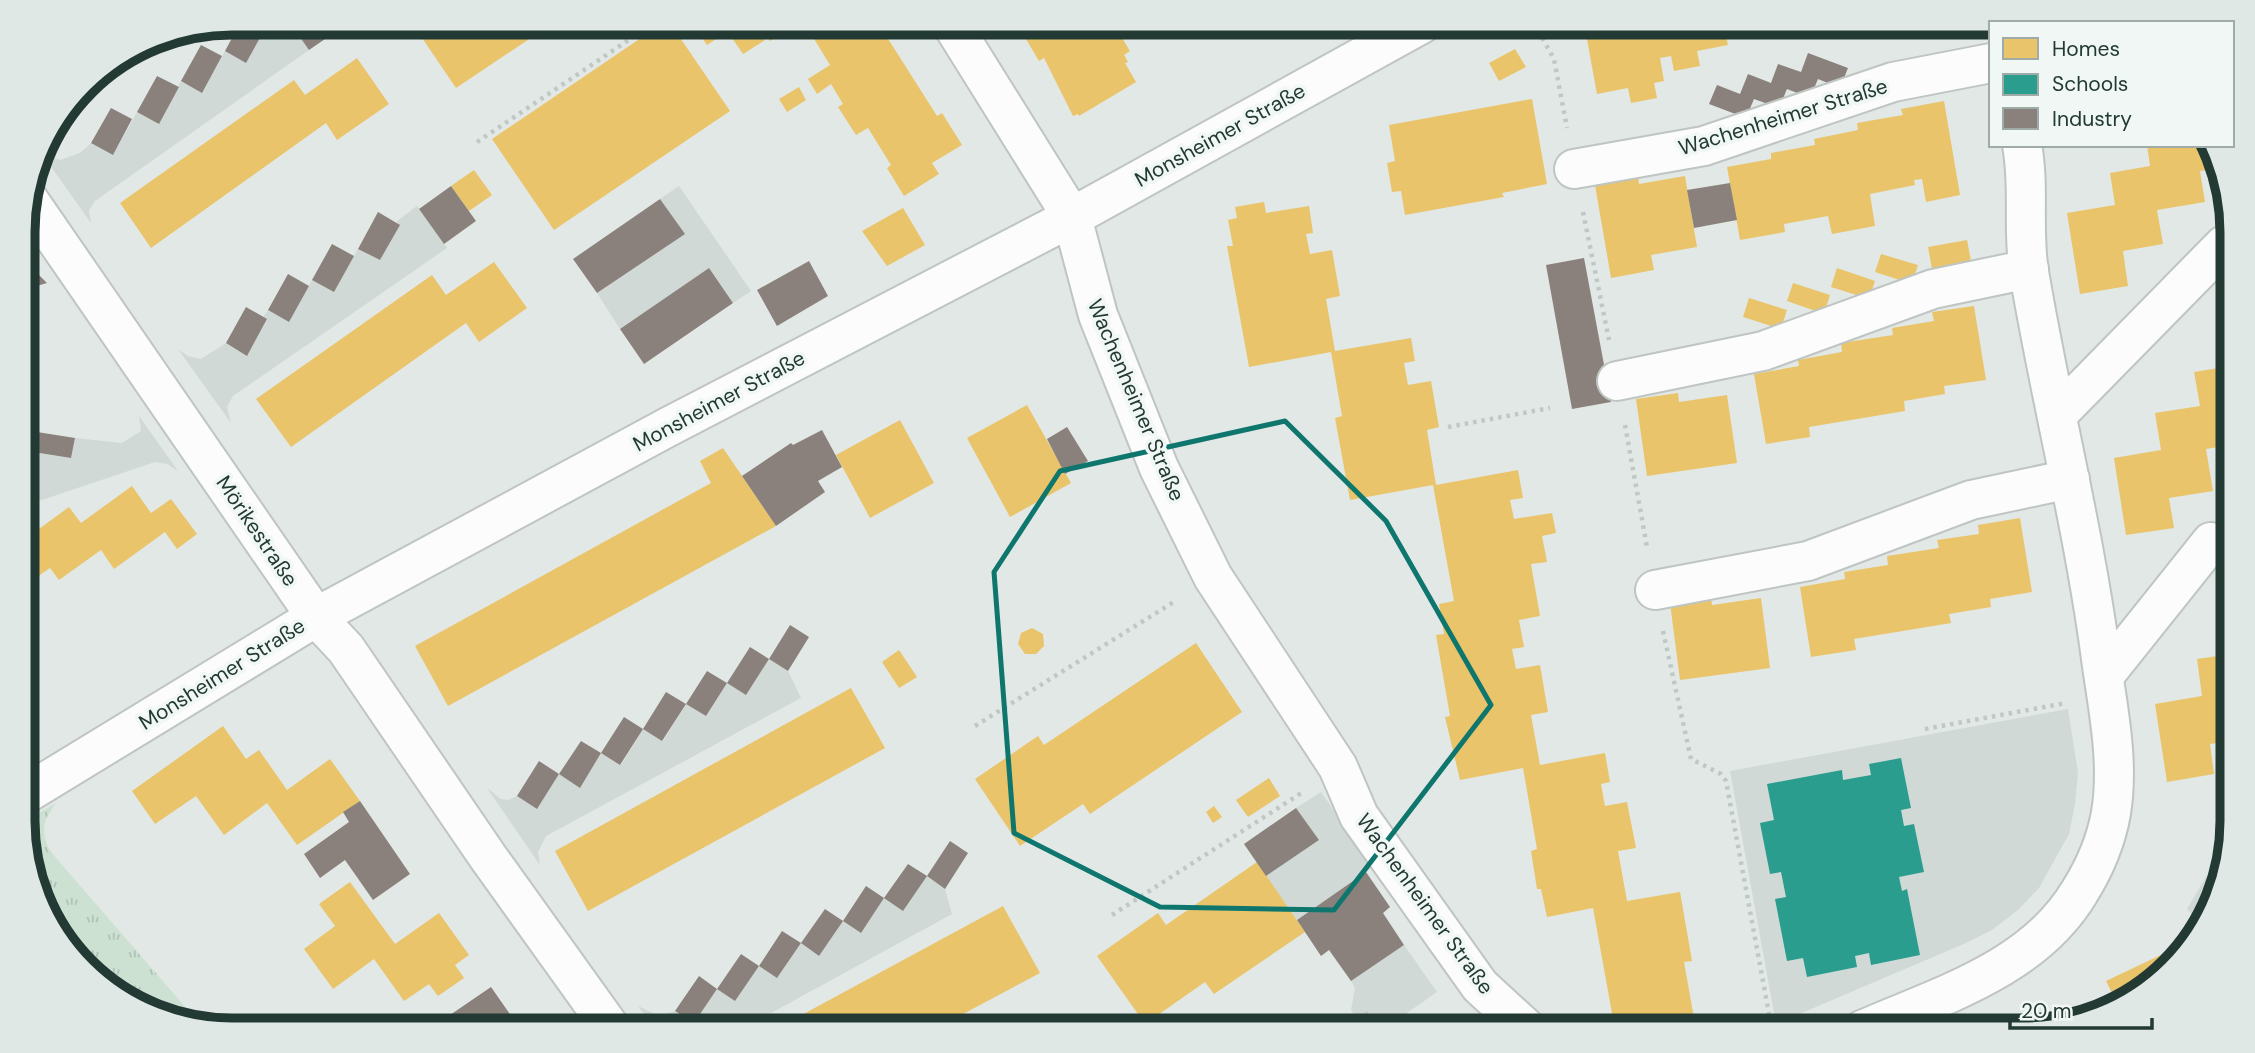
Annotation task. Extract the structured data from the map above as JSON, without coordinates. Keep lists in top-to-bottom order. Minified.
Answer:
{"streets":{"street":["Wachenheimer Straße","Monsheimer Straße","Mörikestraße"]},"crossings":[["Wachenheimer Straße","Monsheimer Straße"],["Monsheimer Straße","Mörikestraße"]],"legend":["Homes","Schools","Industry"],"scale_bar":"20 m"}
